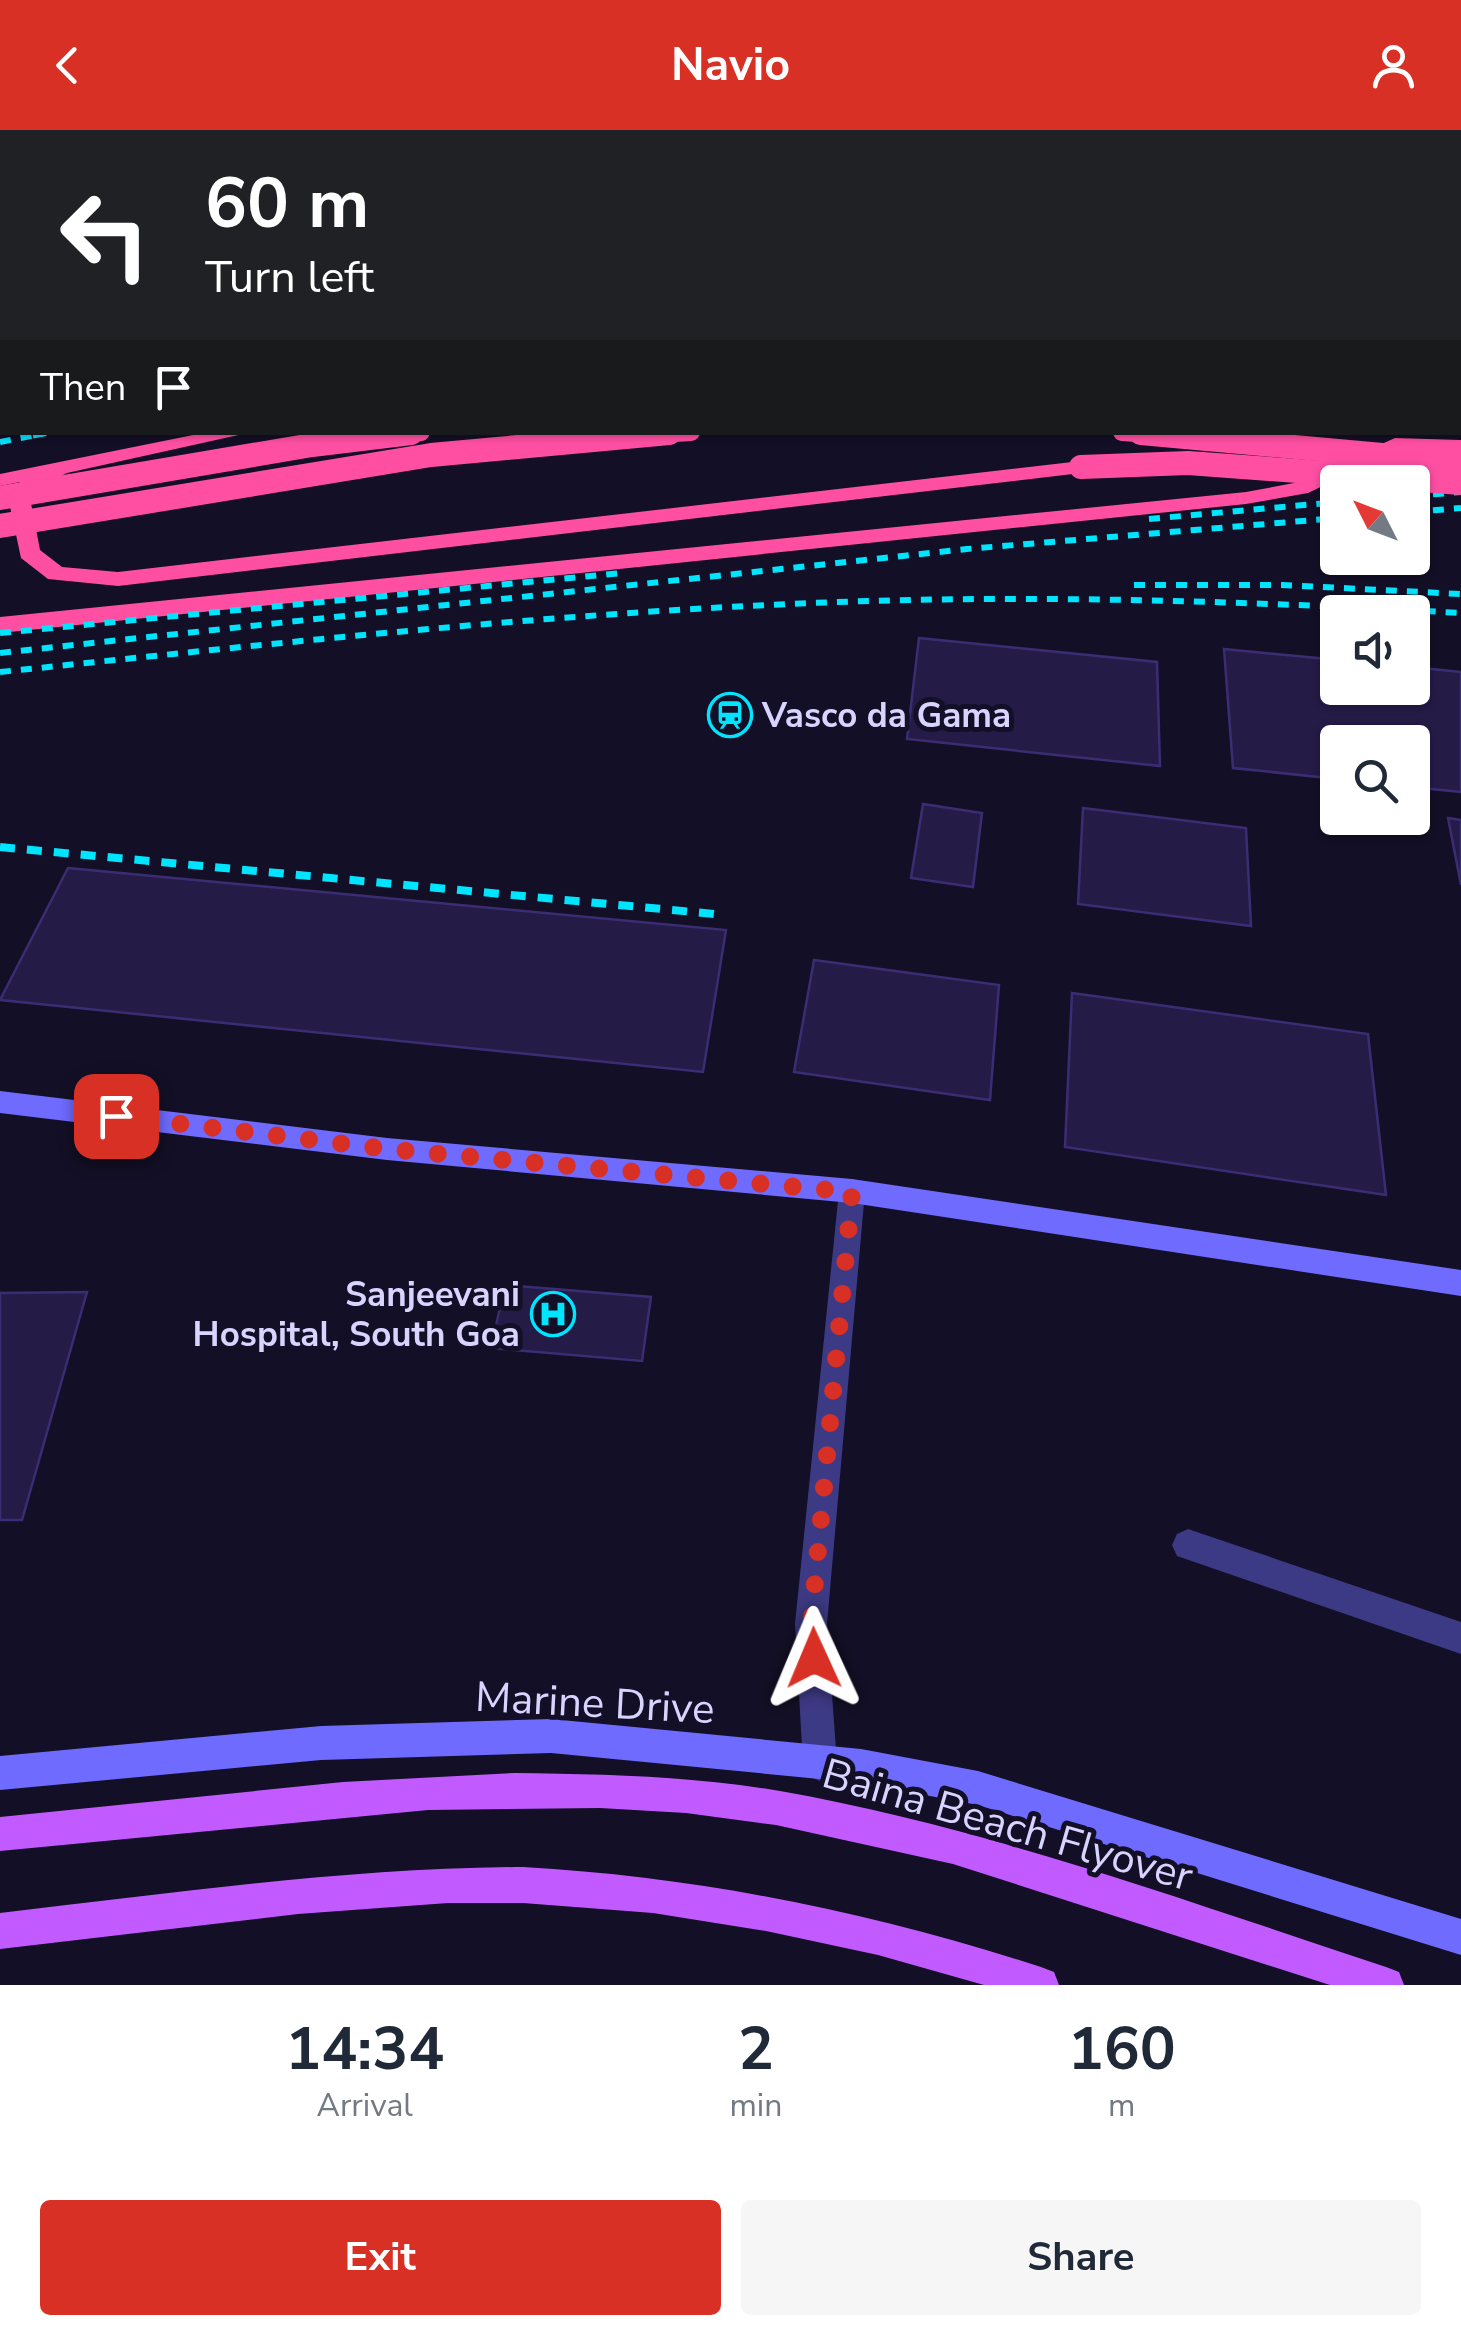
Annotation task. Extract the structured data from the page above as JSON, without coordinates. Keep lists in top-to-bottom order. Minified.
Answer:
{"streets":{"main road":["Baina Beach Flyover"],"street":["Marine Drive"]},"places":{"station":["Vasco da Gama"],"hospital":["Sanjeevani Hospital, South Goa"]},"north":"top left","page":{"header":"Navio","turn":["60 m","Turn left"],"then":"Then","eta":["14:34","Arrival","2","min","160","m"],"buttons":["Exit","Share"]}}
